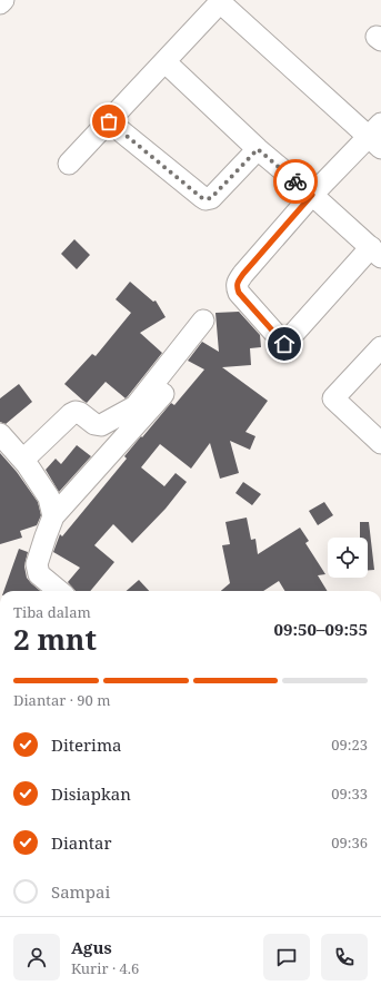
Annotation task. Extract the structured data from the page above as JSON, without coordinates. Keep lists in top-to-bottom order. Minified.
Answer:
{"page":{"heading":["2 mnt","Tiba dalam","09:50–09:55"],"panel":["Agus","Kurir · 4.6"],"bar":"Diantar · 90 m","list":[["Diterima","09:23"],["Disiapkan","09:33"],["Diantar","09:36"],"Sampai"]}}
